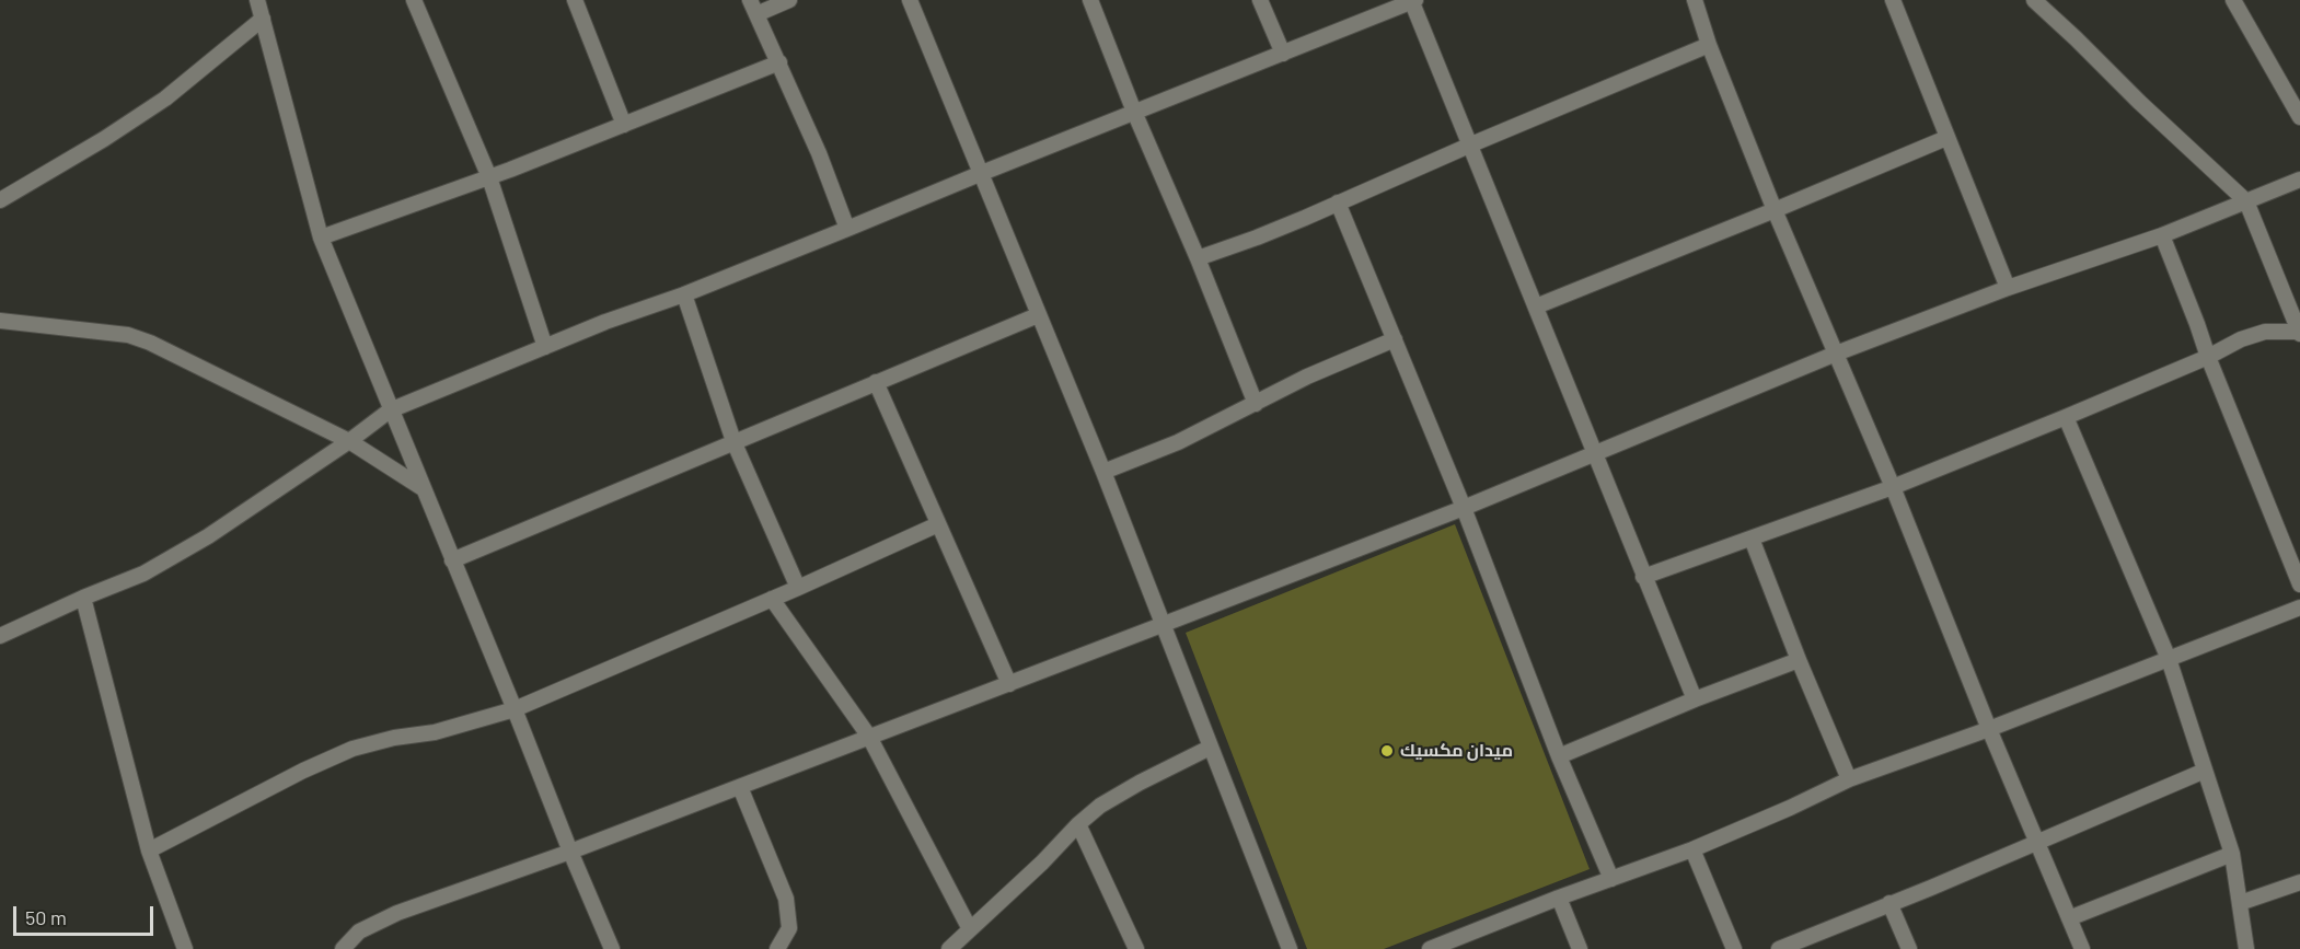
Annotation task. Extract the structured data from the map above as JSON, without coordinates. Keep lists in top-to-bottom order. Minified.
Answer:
{"places":["ميدان مكسيك"],"scale_bar":"50 m"}
